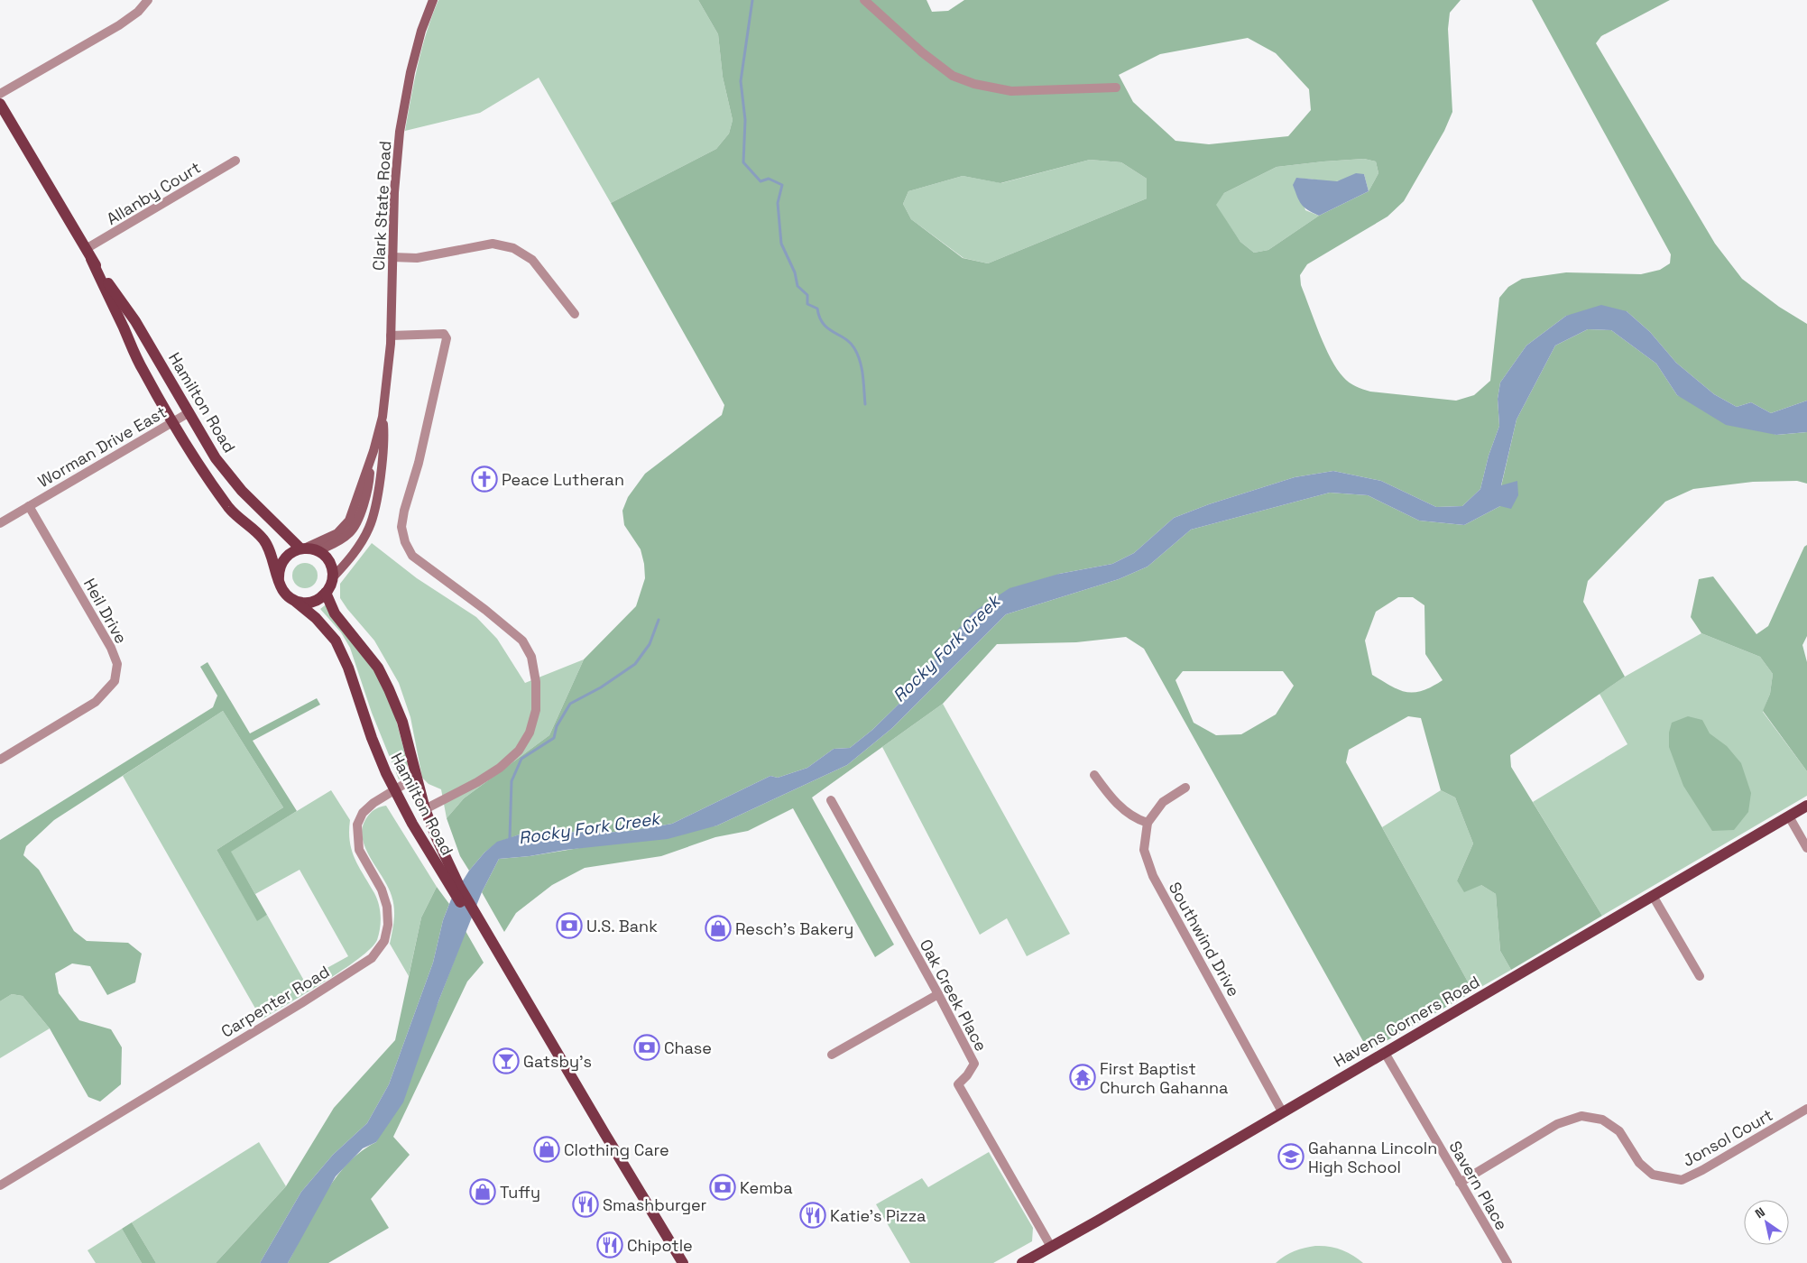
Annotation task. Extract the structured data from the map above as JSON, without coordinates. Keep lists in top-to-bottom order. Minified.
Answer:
{"streets":{"main road":["Clark State Road","Hamilton Road","Havens Corners Road"],"street":["Allanby Court","Worman Drive East","Heil Drive","Southwind Drive","Oak Creek Place","Carpenter Road","Jonsol Court","Savern Place"]},"crossings":[["Allanby Court","Hamilton Road"],["Clark State Road","Hamilton Road"],["Hamilton Road","Worman Drive East"],["Hamilton Road","Carpenter Road"],["Worman Drive East","Heil Drive"],["Southwind Drive","Havens Corners Road"],["Oak Creek Place","Havens Corners Road"],["Havens Corners Road","Savern Place"],["Jonsol Court","Savern Place"]],"water":["Rocky Fork Creek"],"places":{"church":["Peace Lutheran"],"bank":["U.S. Bank","Chase","Kemba"],"shop":["Resch's Bakery","Clothing Care","Tuffy"],"bar":["Gatsby's"],"temple":["First Baptist Church Gahanna"],"school or university":["Gahanna Lincoln High School"],"restaurant":["Smashburger","Katie's Pizza","Chipotle"]},"north":"top left"}
